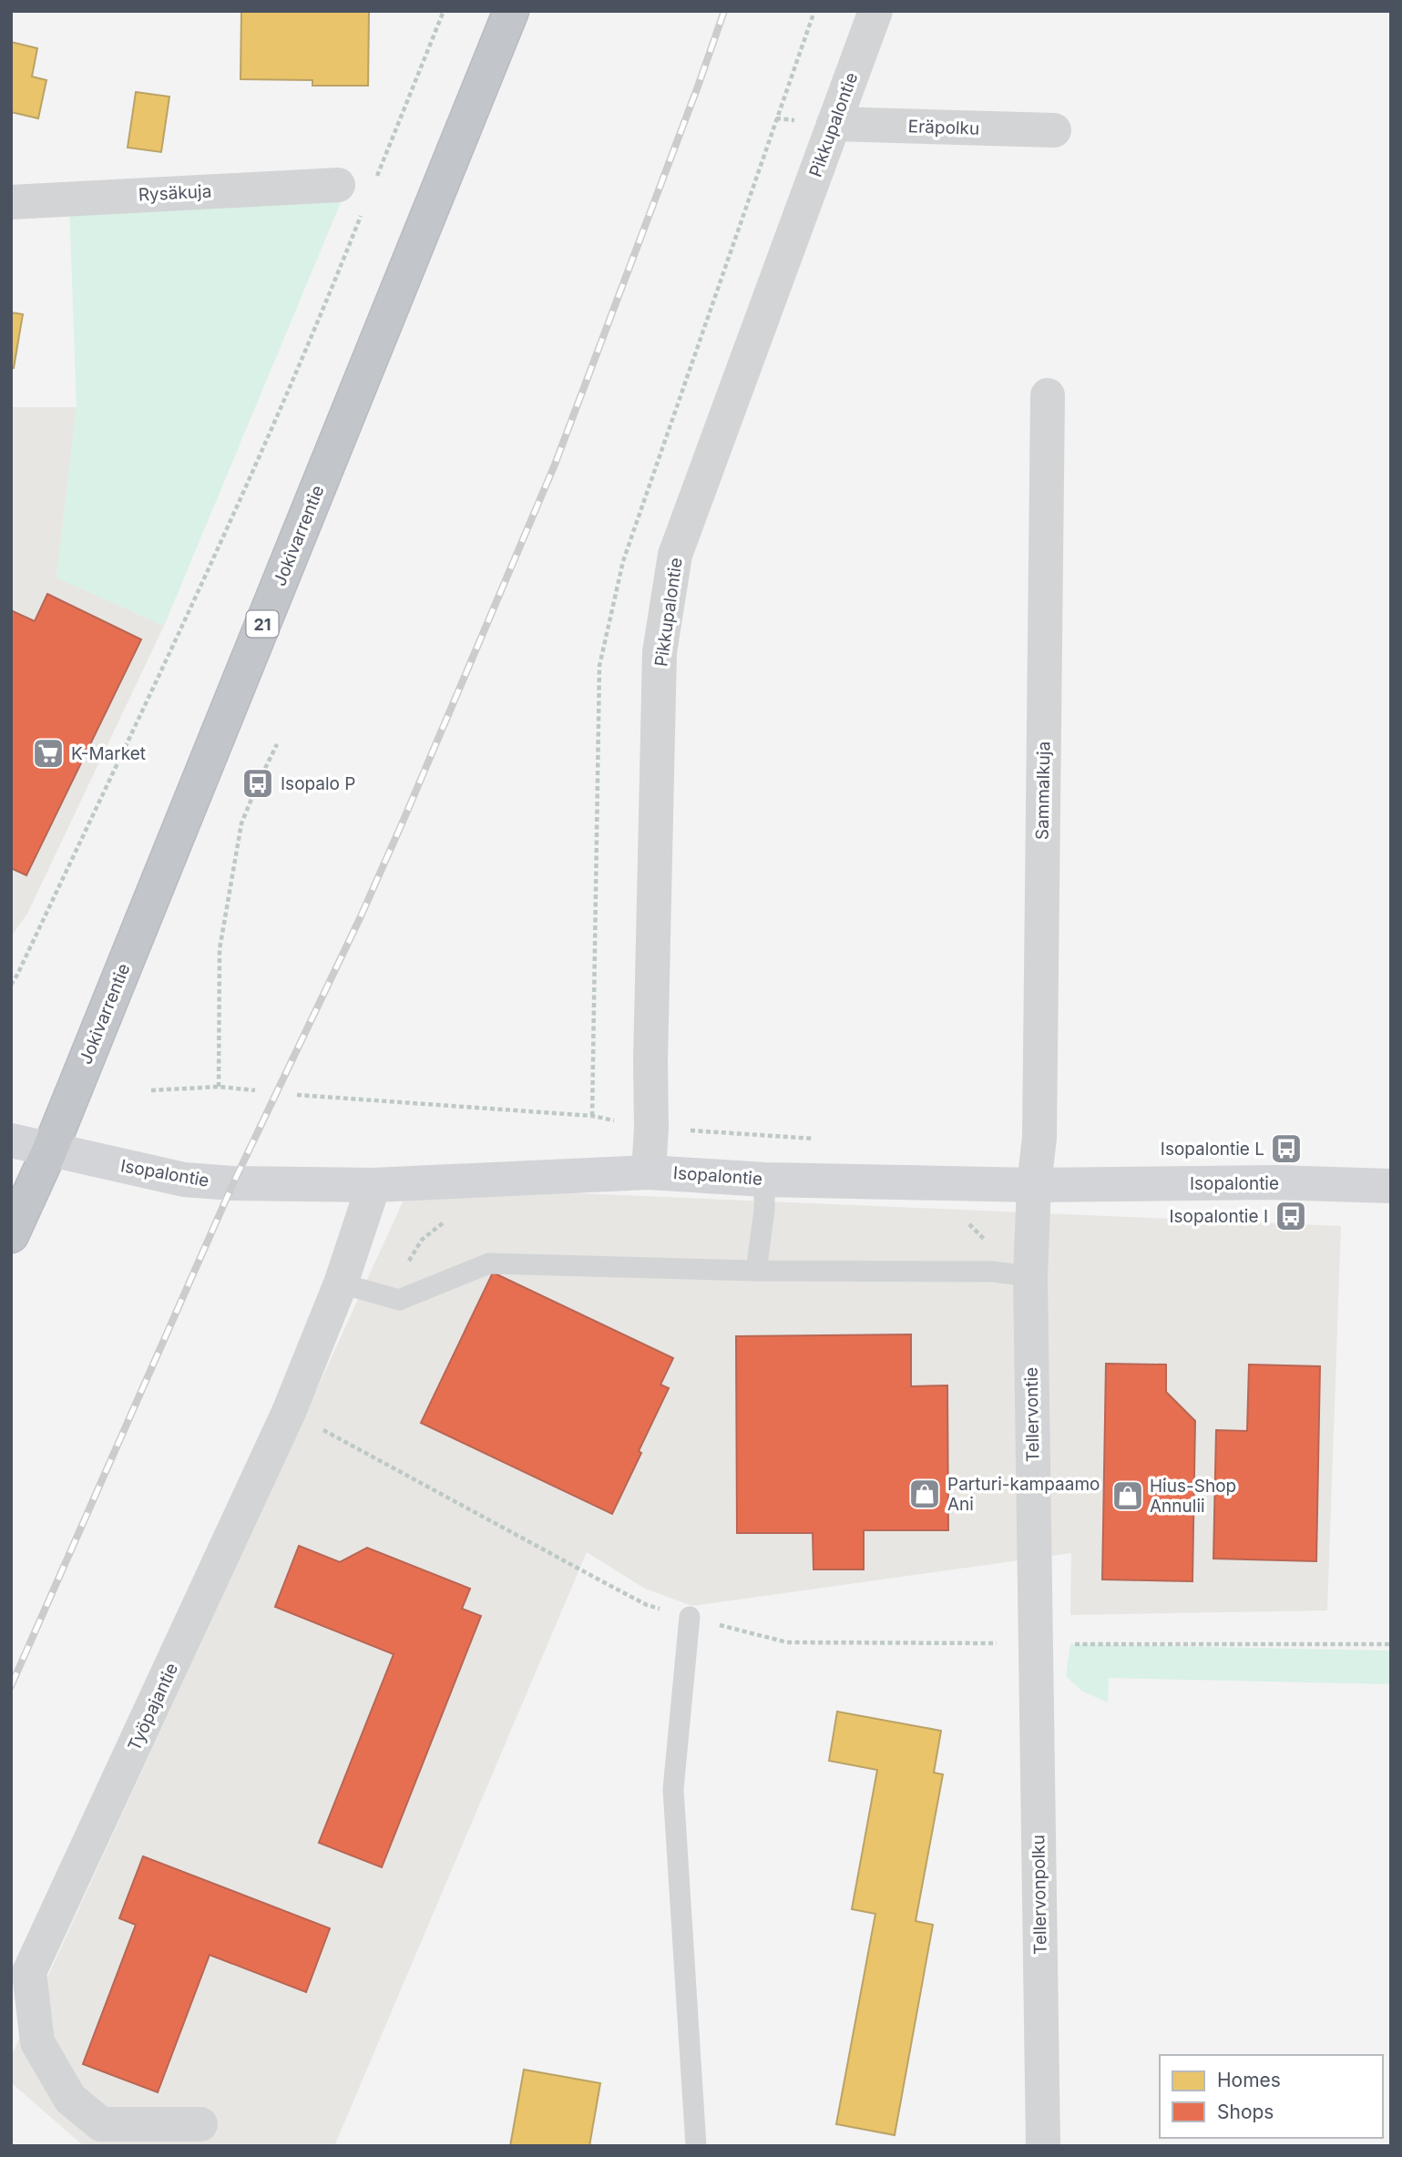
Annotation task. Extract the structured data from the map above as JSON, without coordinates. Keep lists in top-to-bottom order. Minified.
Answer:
{"streets":{"highway":["Jokivarrentie","21"],"street":["Pikkupalontie","Eräpolku","Rysäkuja","Sammalkuja","Isopalontie","Tellervontie","Työpajantie","Tellervonpolku"]},"crossings":[["Pikkupalontie","Eräpolku"],["Pikkupalontie","Isopalontie"],["Jokivarrentie","Isopalontie"],["Sammalkuja","Isopalontie"],["Sammalkuja","Tellervontie"],["Isopalontie","Tellervontie"],["Isopalontie","Työpajantie"],["Tellervontie","Tellervonpolku"]],"places":{"supermarket":["K-Market"],"bus stop":["Isopalo P","Isopalontie L","Isopalontie I"],"shop":["Parturi-kampaamo Ani","Hius-Shop Annulii"]},"legend":["Homes","Shops"]}
